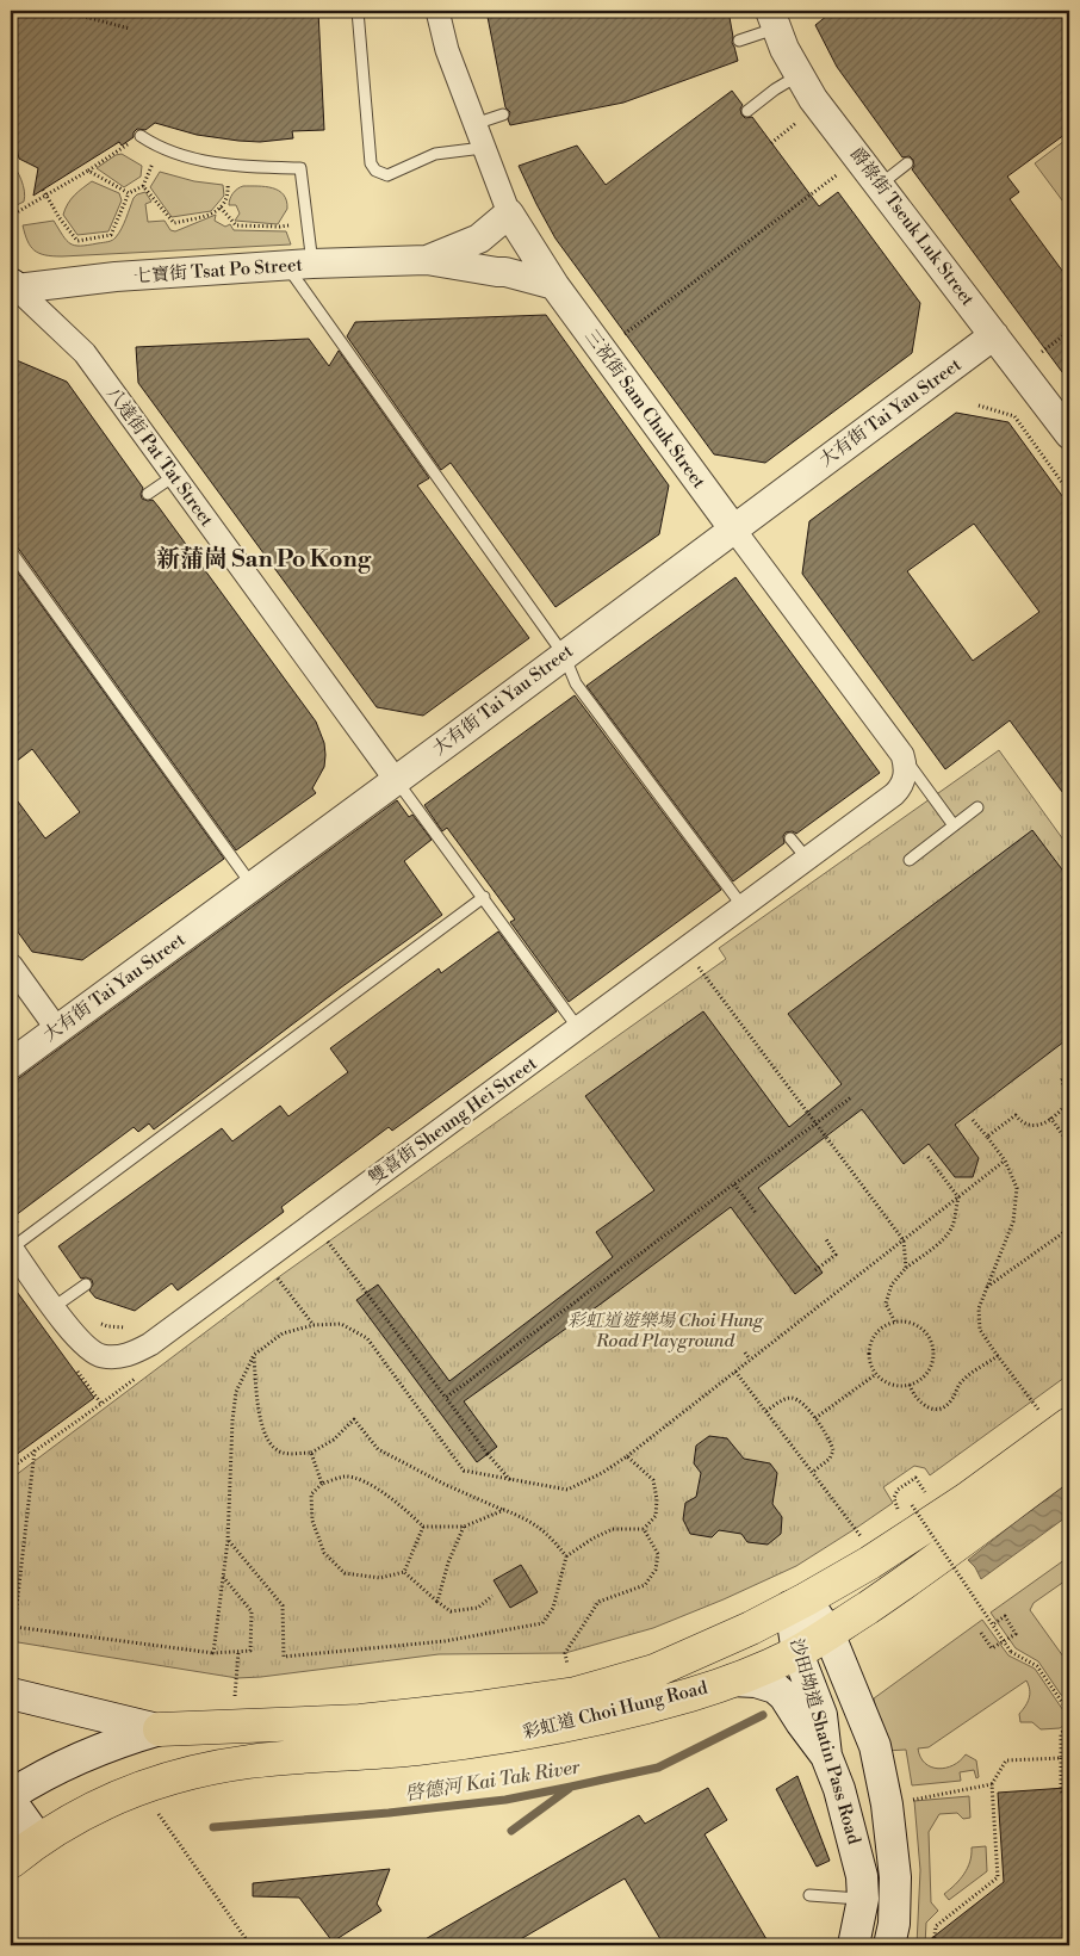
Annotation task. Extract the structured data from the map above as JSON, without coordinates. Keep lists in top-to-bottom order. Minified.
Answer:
{"streets":{"main road":["彩虹道 Choi Hung Road","沙田坳道 Shatin Pass Road"],"street":["爵祿街 Tseuk Luk Street","七寶街 Tsat Po Street","三祝街 Sam Chuk Street","大有街 Tai Yau Street","八達街 Pat Tat Street","雙喜街 Sheung Hei Street"]},"crossings":[["爵祿街 Tseuk Luk Street","大有街 Tai Yau Street"],["七寶街 Tsat Po Street","三祝街 Sam Chuk Street"],["七寶街 Tsat Po Street","八達街 Pat Tat Street"],["三祝街 Sam Chuk Street","大有街 Tai Yau Street"],["三祝街 Sam Chuk Street","雙喜街 Sheung Hei Street"],["大有街 Tai Yau Street","八達街 Pat Tat Street"],["彩虹道 Choi Hung Road","沙田坳道 Shatin Pass Road"]],"districts":["新蒲崗 San Po Kong"],"water":["啓德河 Kai Tak River"],"parks":["彩虹道遊樂場 Choi Hung Road Playground"]}
